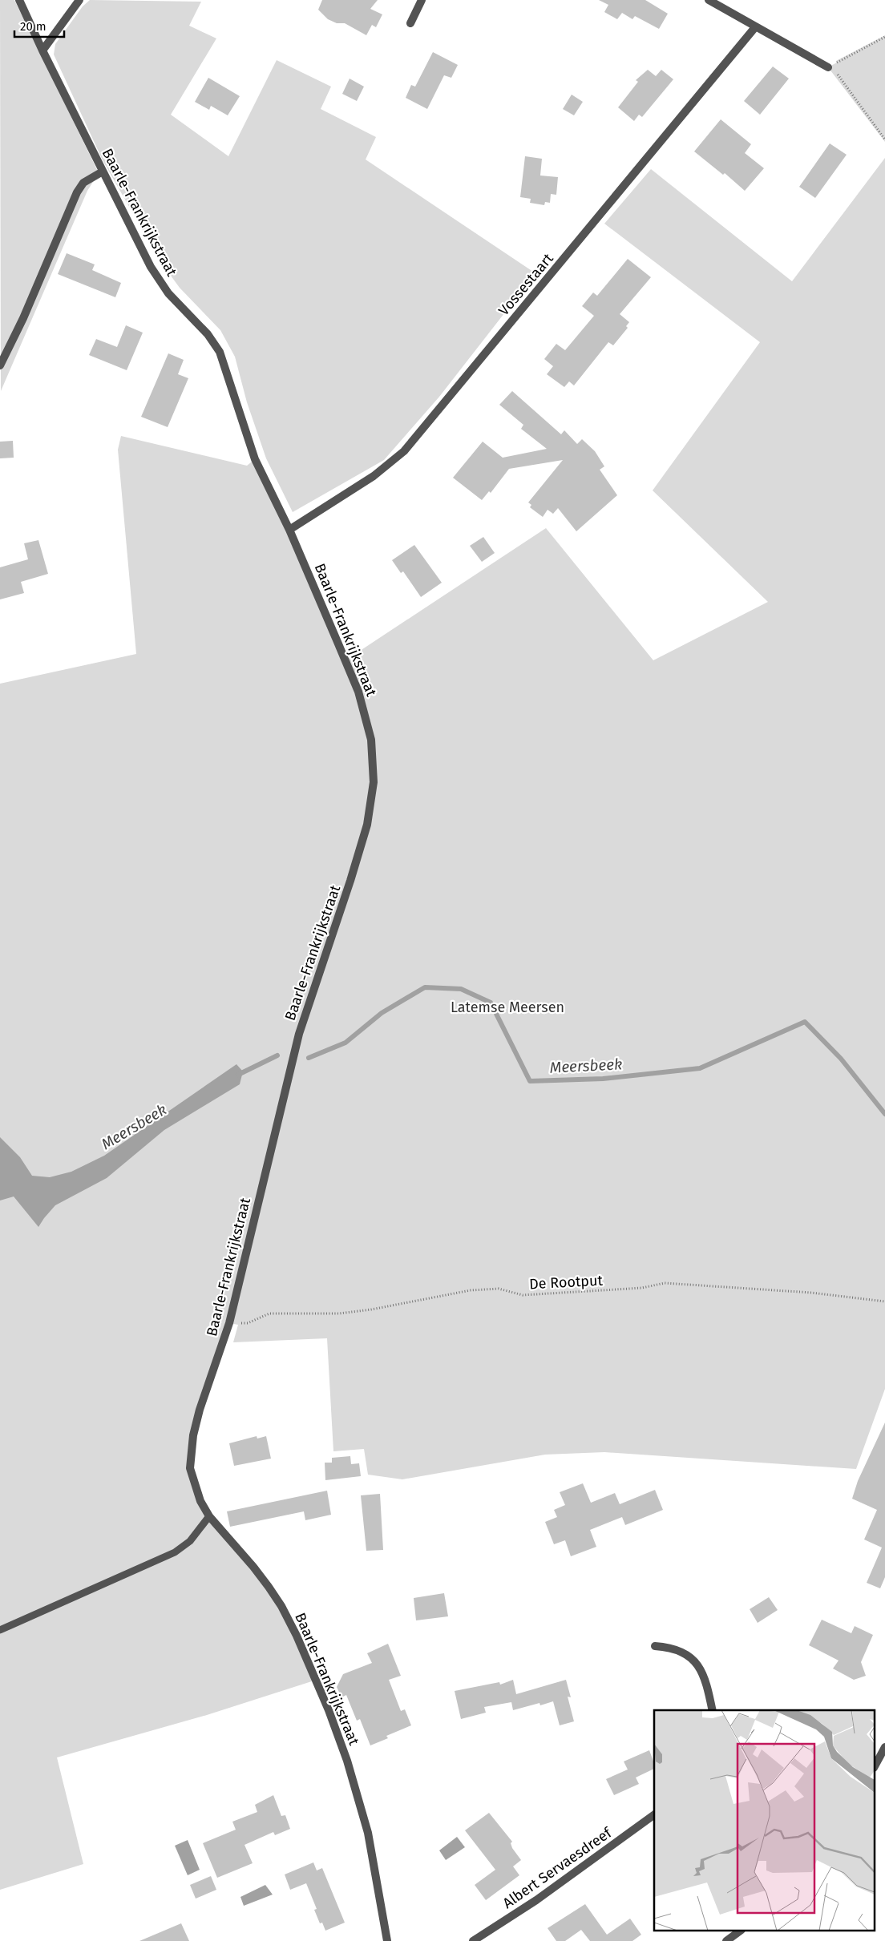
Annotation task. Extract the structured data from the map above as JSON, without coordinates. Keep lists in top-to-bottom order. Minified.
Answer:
{"streets":{"street":["Baarle-Frankrijkstraat","Vossestaart","Albert Servaesdreef"],"path":["De Rootput"]},"crossings":[["Baarle-Frankrijkstraat","Vossestaart"],["Baarle-Frankrijkstraat","De Rootput"]],"water":["Meersbeek"],"parks":["Latemse Meersen"],"scale_bar":"20 m"}
